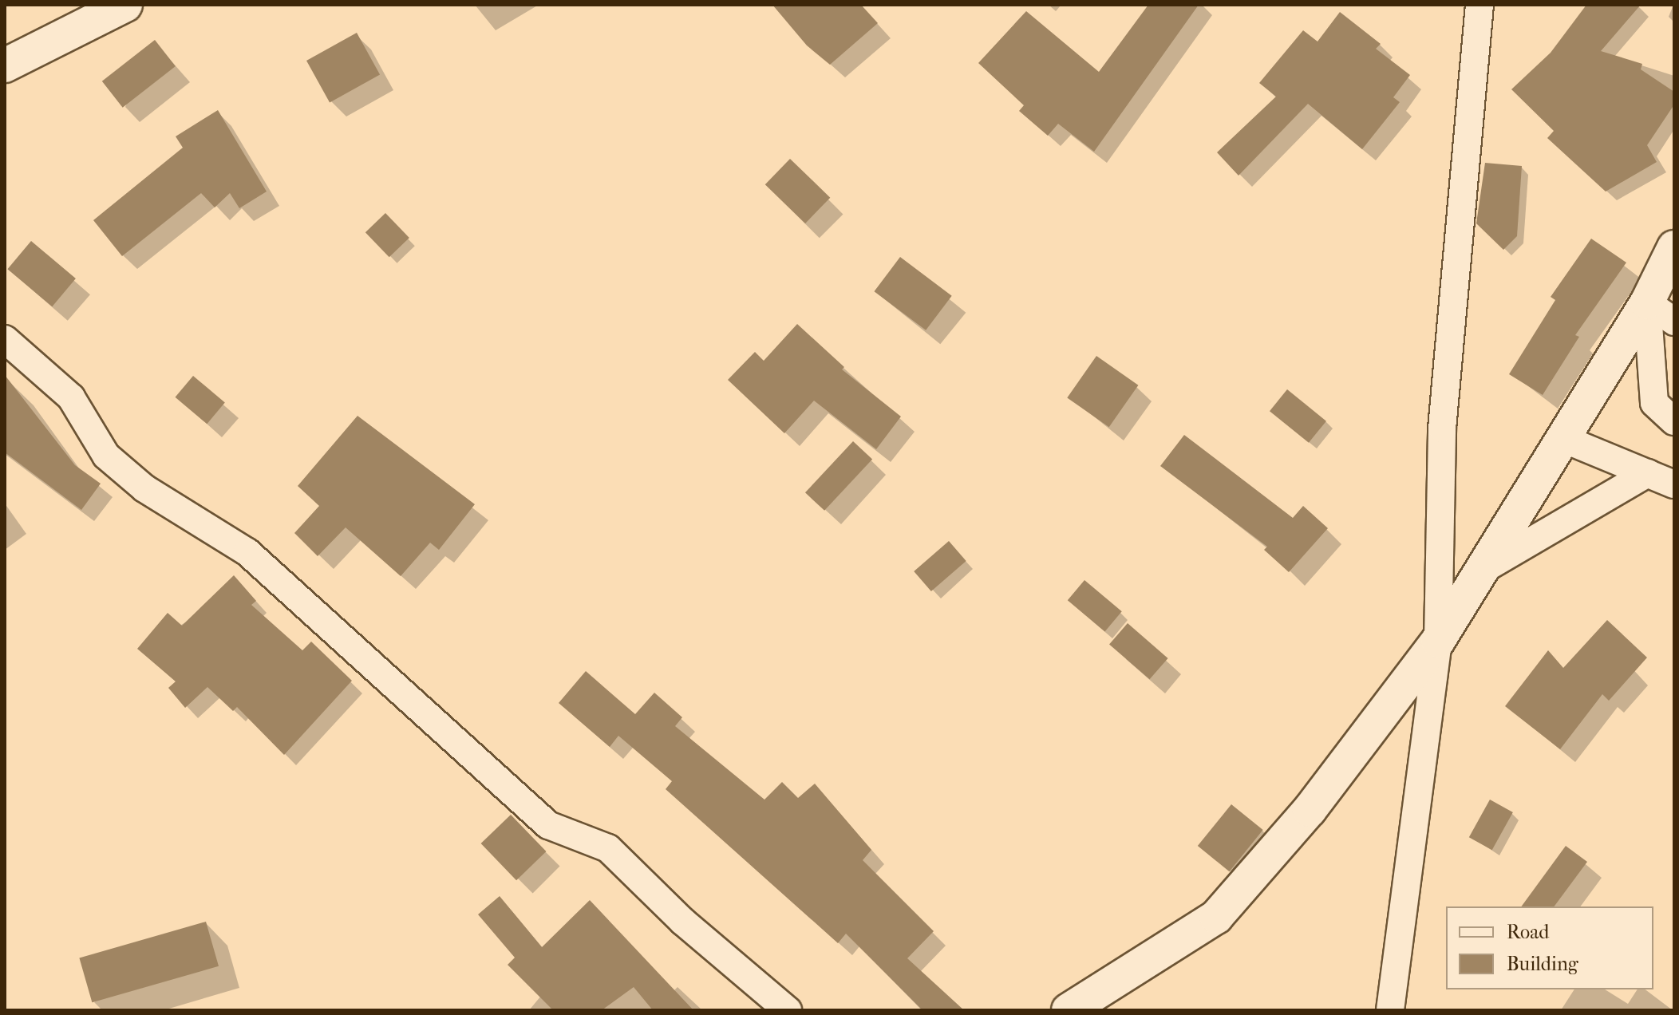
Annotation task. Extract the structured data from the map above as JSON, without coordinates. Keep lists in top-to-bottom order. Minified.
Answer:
{"legend":["Road","Building"]}
